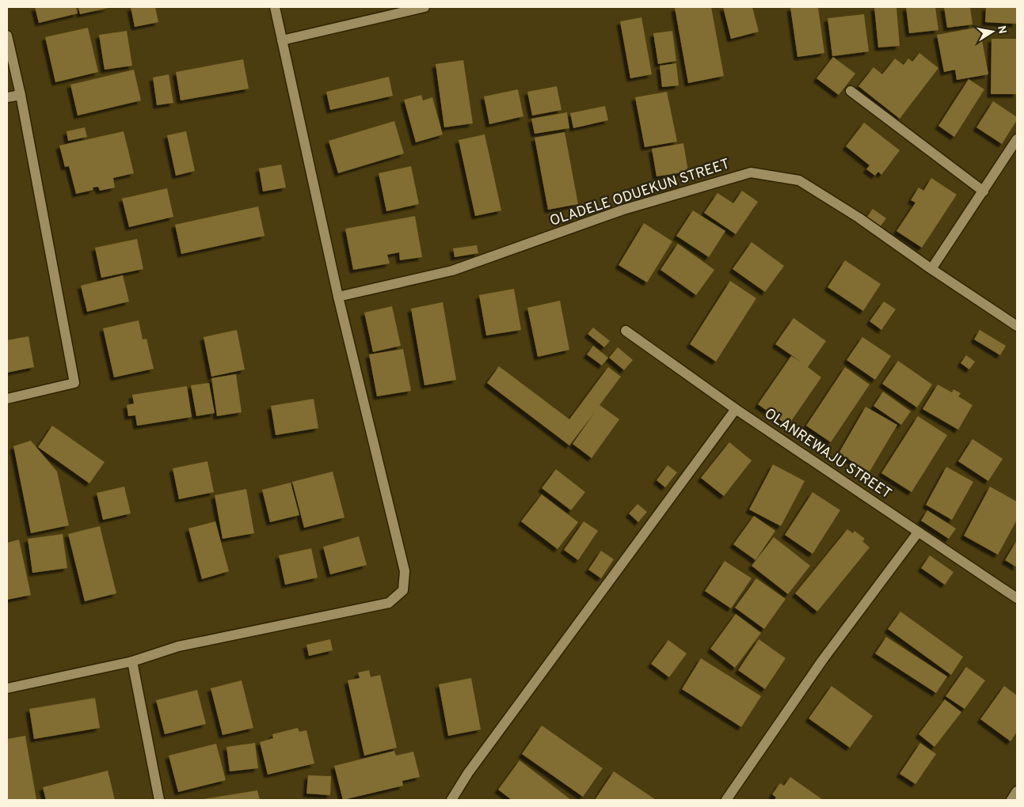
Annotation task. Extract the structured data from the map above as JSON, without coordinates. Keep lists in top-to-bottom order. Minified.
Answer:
{"streets":{"street":["OLADELE ODUEKUN STREET","OLANREWAJU STREET"]},"north":"right"}
